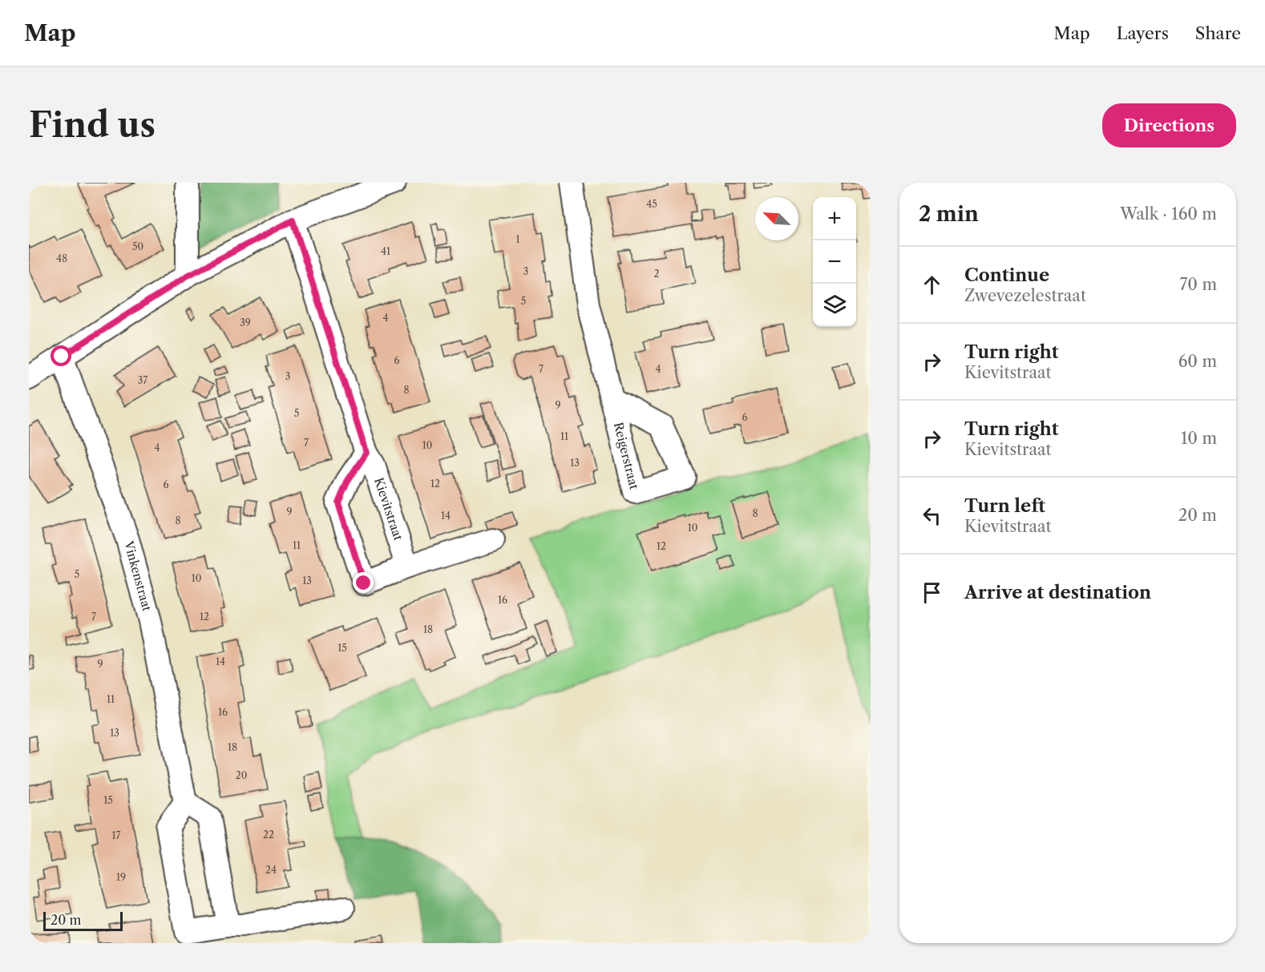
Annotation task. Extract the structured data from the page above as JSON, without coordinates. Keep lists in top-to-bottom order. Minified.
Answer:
{"streets":{"street":["Kievitstraat","Vinkenstraat"]},"house_numbers":["45","1","50","41","48","3","2","5","4","39","6","7","4","3","37","8","9","5","6","11","7","10","4","13","12","6","9","8","14","8","10","11","12","5","10","13","16","7","12","18","15","14","9","11","16","13","18","20","15","22","17","24","19"],"scale_bar":"20 m","north":"top left","page":{"header":"Map","nav":["Map","Layers","Share"],"buttons":"Directions","title":"Find us","heading":["2 min","Walk · 160 m"],"map_buttons":["+","−"],"list":[["Continue","Zwevezelestraat","70 m"],["Turn right","Kievitstraat","60 m"],["Turn right","Kievitstraat","10 m"],["Turn left","Kievitstraat","20 m"],"Arrive at destination"],"scale":"20 m"}}
